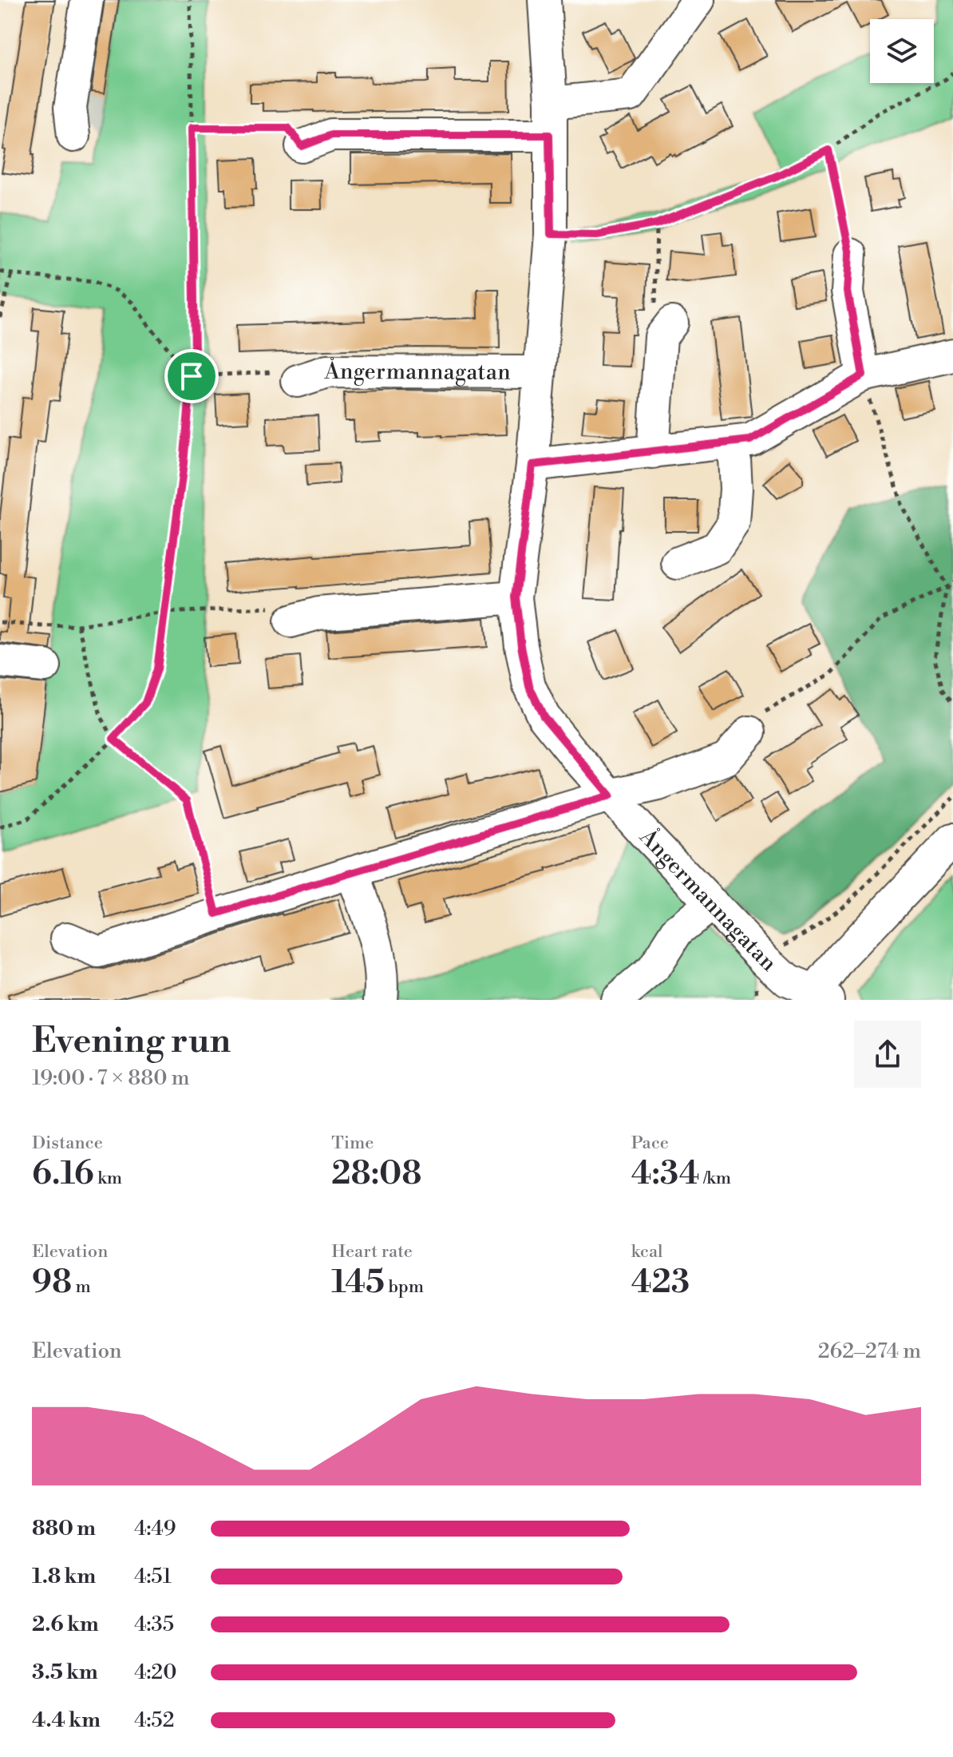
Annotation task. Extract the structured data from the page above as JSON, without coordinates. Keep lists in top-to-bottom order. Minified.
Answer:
{"streets":{"street":["Ångermannagatan"]},"page":{"heading":["Evening run","19:00 · 7 × 880 m"],"stats":[["Distance","6.16 km"],["Time","28:08"],["Pace","4:34 /km"],["Elevation","98 m"],["Heart rate","145 bpm"],["kcal","423"]],"chart":["Elevation","262–274 m"],"list":[{"name":"880 m","note":"4:49"},{"name":"1.8 km","note":"4:51"},{"name":"2.6 km","note":"4:35"},{"name":"3.5 km","note":"4:20"},{"name":"4.4 km","note":"4:52"}]}}
